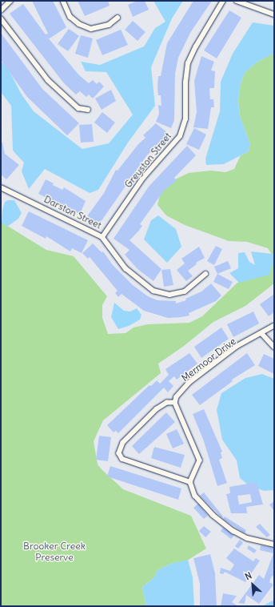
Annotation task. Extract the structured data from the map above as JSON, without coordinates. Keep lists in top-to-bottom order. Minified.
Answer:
{"streets":{"street":["Greyston Street","Darston Street","Mermoor Drive"]},"crossings":[["Greyston Street","Darston Street"]],"parks":["Brooker Creek Preserve"],"north":"top left"}
